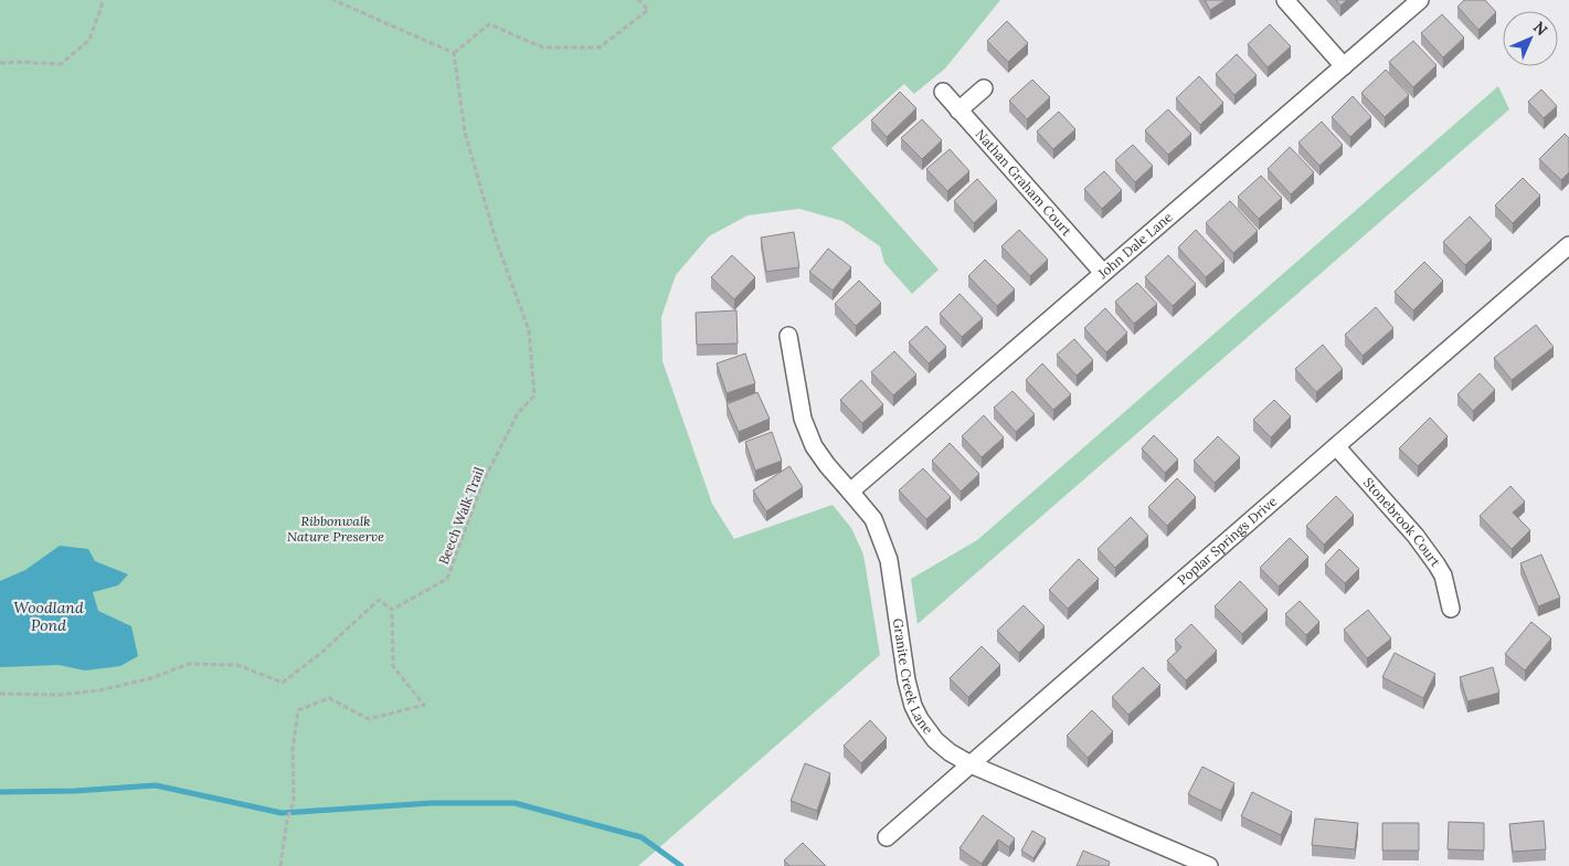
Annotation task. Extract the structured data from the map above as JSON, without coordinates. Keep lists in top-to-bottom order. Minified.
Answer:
{"streets":{"street":["Nathan Graham Court","John Dale Lane","Stonebrook Court","Poplar Springs Drive","Granite Creek Lane"],"path":["Beech Walk Trail"]},"crossings":[["Nathan Graham Court","John Dale Lane"],["John Dale Lane","Granite Creek Lane"],["Stonebrook Court","Poplar Springs Drive"],["Poplar Springs Drive","Granite Creek Lane"]],"water":["Woodland Pond"],"parks":["Ribbonwalk Nature Preserve"],"north":"top right"}
